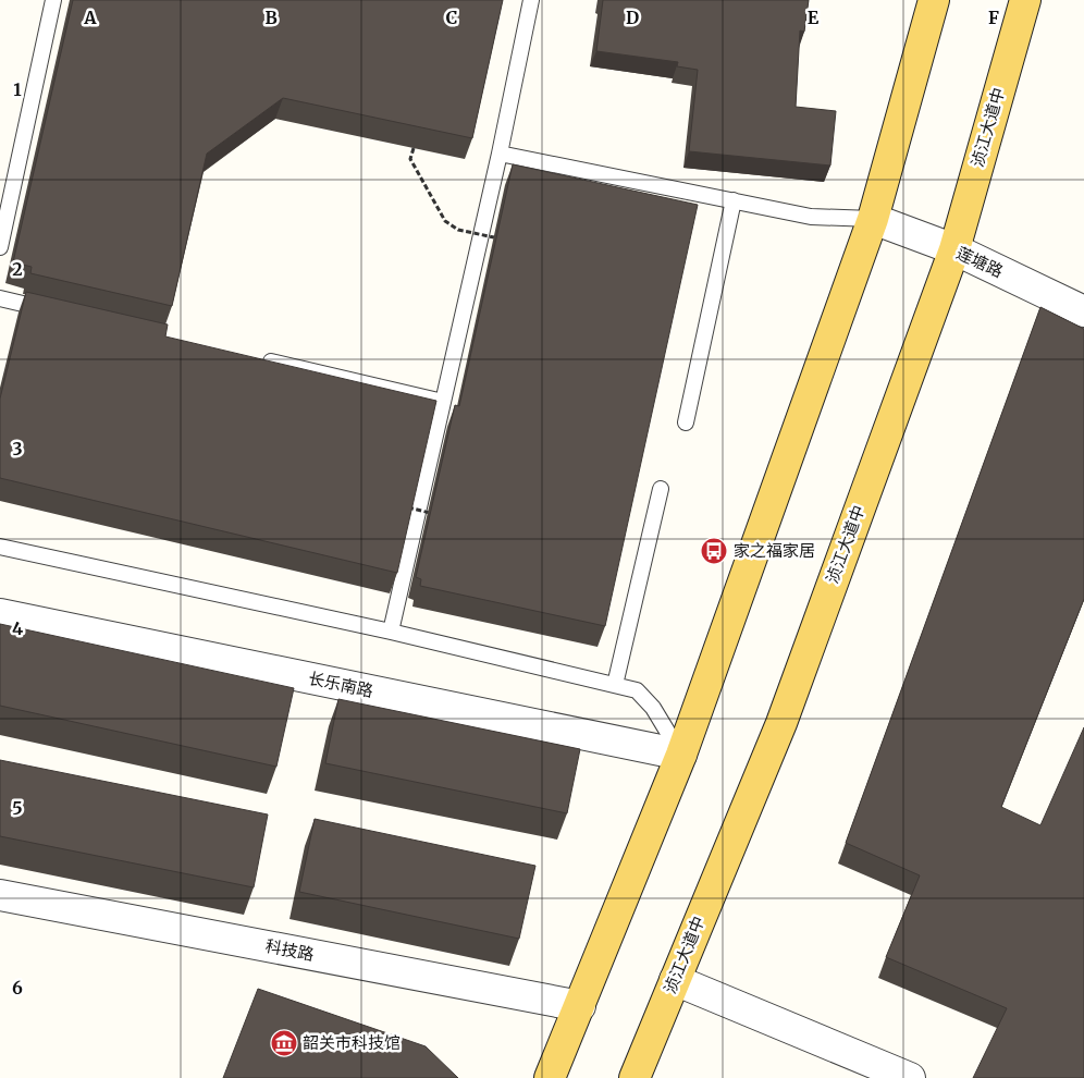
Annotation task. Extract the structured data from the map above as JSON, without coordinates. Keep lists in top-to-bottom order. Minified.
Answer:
{"streets":{"main road":["浈江大道中"],"street":["莲塘路","长乐南路","科技路"]},"crossings":[["浈江大道中","莲塘路"]],"places":{"bus stop":["家之福家居"],"museum":["韶关市科技馆"]},"grid":{"columns":["A","B","C","D","E","F"],"rows":["1","2","3","4","5","6"]}}
